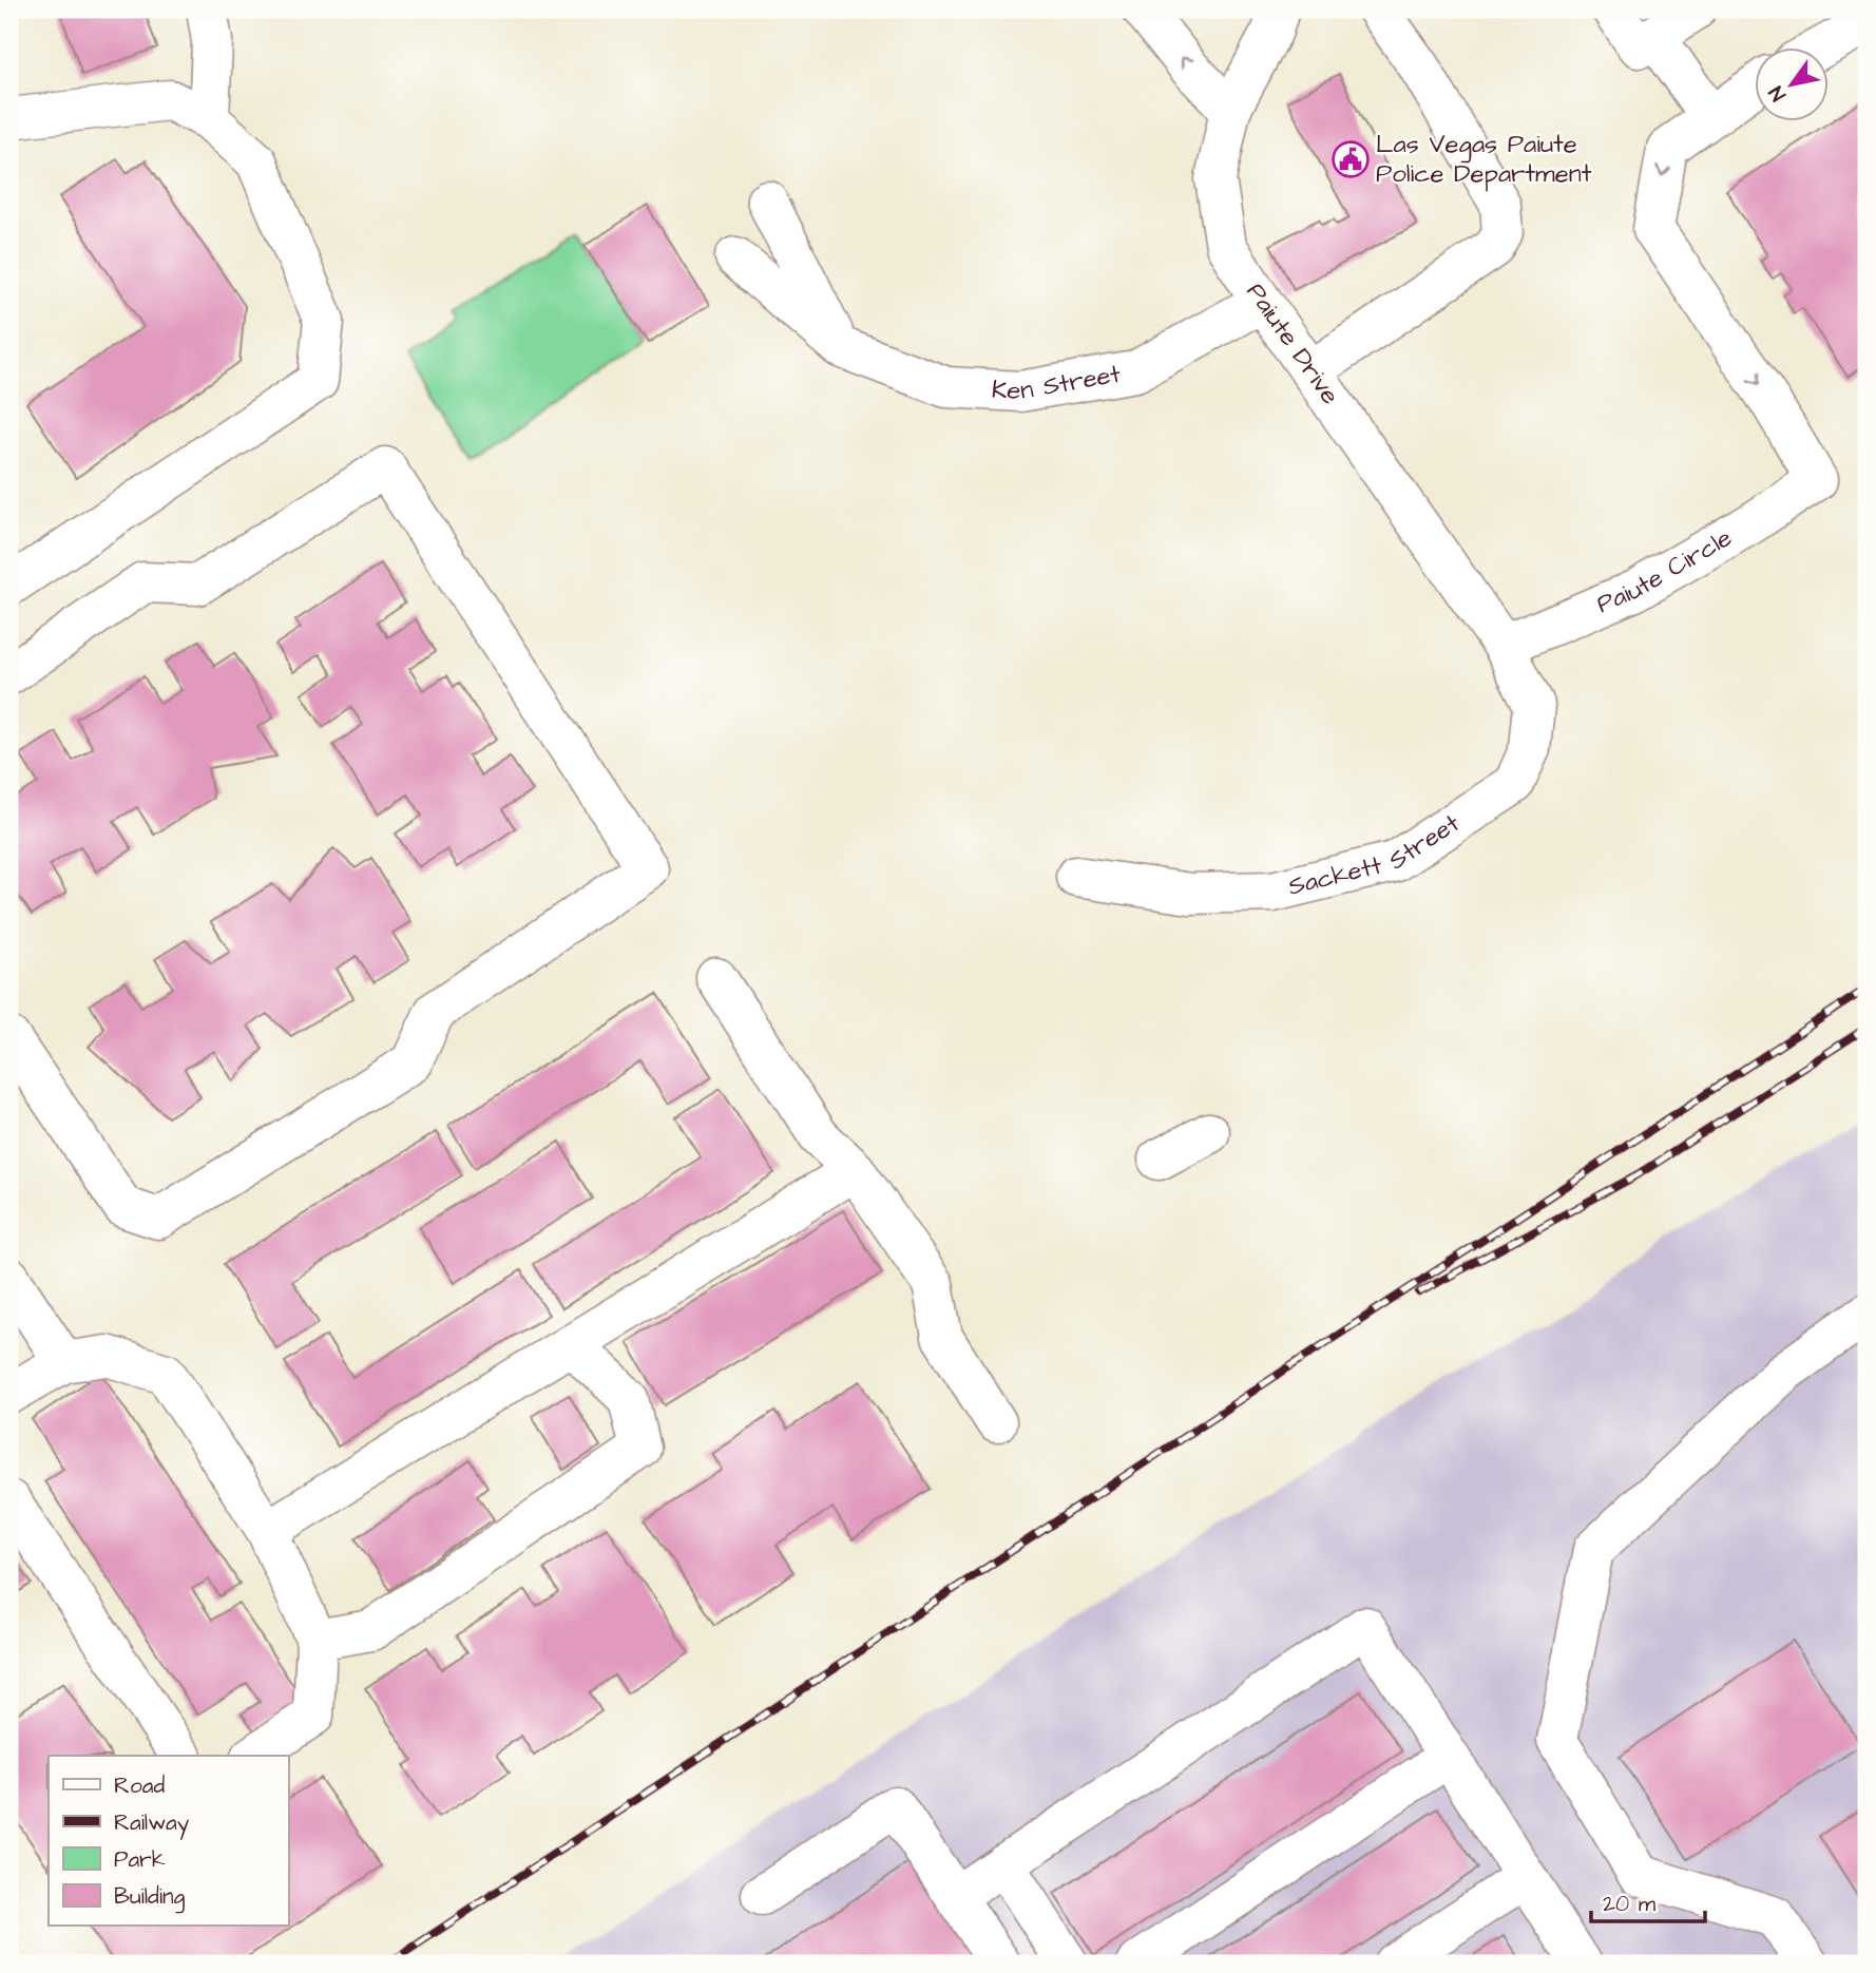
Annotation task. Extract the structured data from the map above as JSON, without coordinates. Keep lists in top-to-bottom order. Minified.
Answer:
{"streets":{"street":["Paiute Drive","Ken Street","Paiute Circle","Sackett Street"]},"crossings":[["Paiute Drive","Ken Street"],["Paiute Drive","Paiute Circle"],["Paiute Drive","Sackett Street"],["Paiute Circle","Sackett Street"]],"places":{"public building":["Las Vegas Paiute Police Department"]},"legend":["Road","Railway","Park","Building"],"scale_bar":"20 m","north":"bottom left"}
